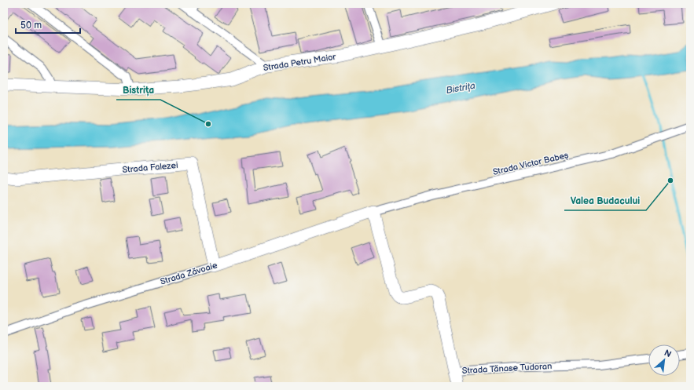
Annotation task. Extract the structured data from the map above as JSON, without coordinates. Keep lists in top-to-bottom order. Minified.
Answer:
{"streets":{"street":["Strada Petru Maior","Strada Victor Babeș","Strada Falezei","Strada Zăvoaie","Strada Tănase Tudoran"]},"crossings":[["Strada Victor Babeș","Strada Zăvoaie"],["Strada Victor Babeș","Strada Tănase Tudoran"],["Strada Falezei","Strada Zăvoaie"],["Strada Zăvoaie","Strada Tănase Tudoran"]],"water":["Bistrița"],"places":["Bistrița","Valea Budacului"],"scale_bar":"50 m","north":"top right"}
